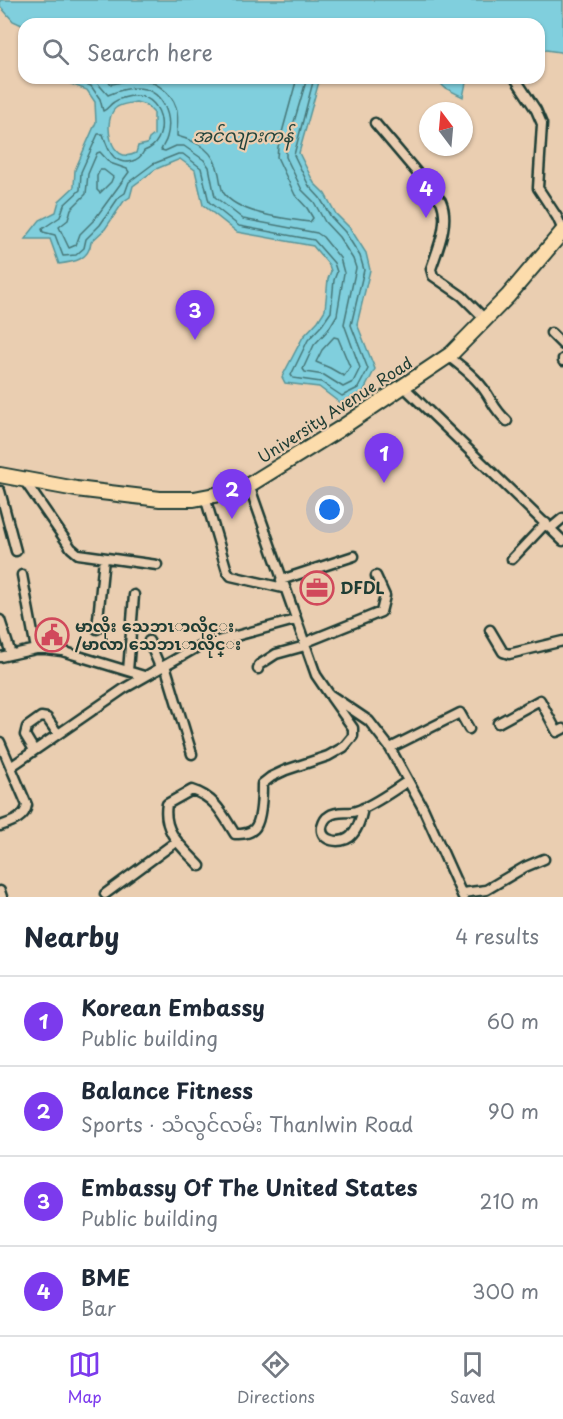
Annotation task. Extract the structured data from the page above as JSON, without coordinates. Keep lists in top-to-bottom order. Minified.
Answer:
{"streets":{"main road":["University Avenue Road"]},"water":["အင်လျားကန်"],"places":{"office":["DFDL"],"public building":["မာလိုး သေဘၤာလိုင္း /မာလာ သေဘၤာလိုင္း"]},"north":"top","page":{"search":"Search here","pins":["4","3","1","2"],"heading":["Nearby","4 results"],"list":[{"mark":"1","name":"Korean Embassy","note":"Public building","value":"60 m"},{"mark":"2","name":"Balance Fitness","note":"Sports · သံလွင်လမ်း Thanlwin Road","value":"90 m"},{"mark":"3","name":"Embassy Of The United States","note":"Public building","value":"210 m"},{"mark":"4","name":"BME","note":"Bar","value":"300 m"}],"nav":["Map","Directions","Saved"]}}
